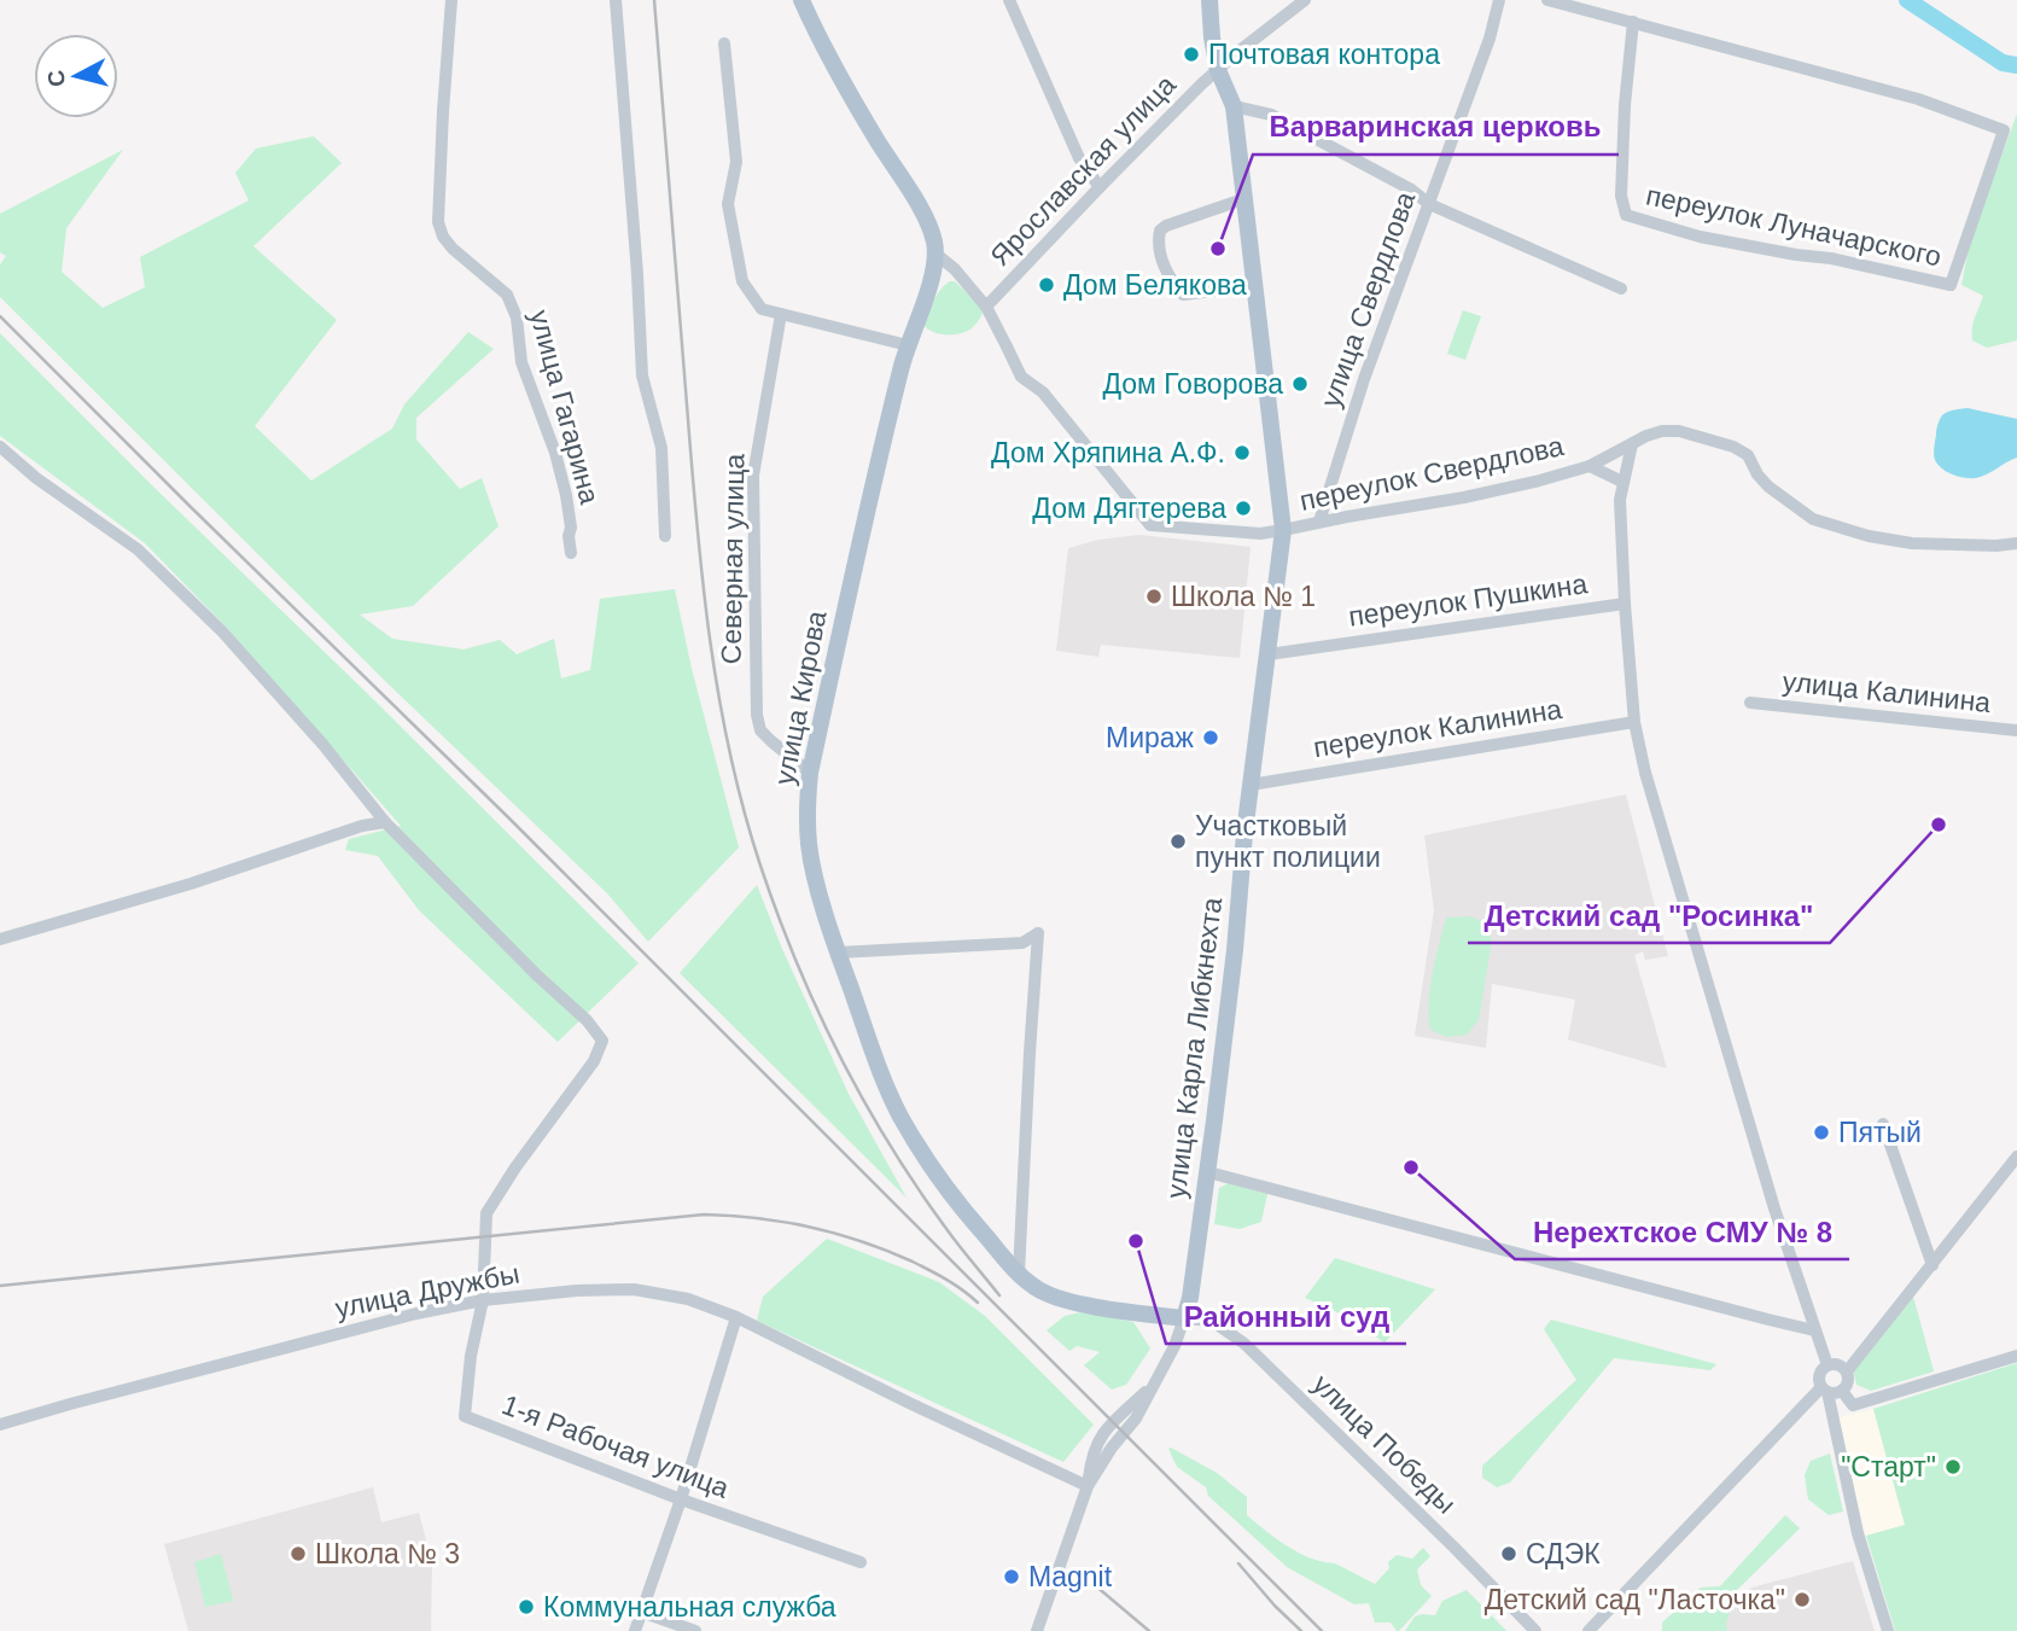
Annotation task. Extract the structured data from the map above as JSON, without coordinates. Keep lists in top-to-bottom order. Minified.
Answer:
{"streets":{"main road":["улица Кирова","улица Карла Либкнехта"],"street":["Ярославская улица","переулок Луначарского","улица Свердлова","улица Гагарина","переулок Свердлова","Северная улица","переулок Пушкина","улица Калинина","переулок Калинина","улица Дружбы","улица Победы","1-я Рабочая улица"]},"crossings":[["Ярославская улица","переулок Свердлова"],["Ярославская улица","улица Карла Либкнехта"],["улица Свердлова","переулок Свердлова"],["переулок Свердлова","улица Кирова"],["переулок Свердлова","улица Карла Либкнехта"],["Северная улица","улица Кирова"],["переулок Пушкина","улица Карла Либкнехта"],["улица Кирова","улица Карла Либкнехта"],["улица Кирова","улица Победы"],["переулок Калинина","улица Карла Либкнехта"],["улица Карла Либкнехта","улица Победы"],["улица Дружбы","1-я Рабочая улица"]],"places":["Почтовая контора","Варваринская церковь","Дом Белякова","Дом Говорова","Дом Хряпина А.Ф.","Дом Дягтерева","Школа № 1","Мираж","Детский сад \"Росинка\"","Участковый пункт полиции","Пятый","Нерехтское СМУ № 8","Районный суд","\"Старт\"","Школа № 3","СДЭК","Magnit","Детский сад \"Ласточка\"","Коммунальная служба"],"north":"left"}
